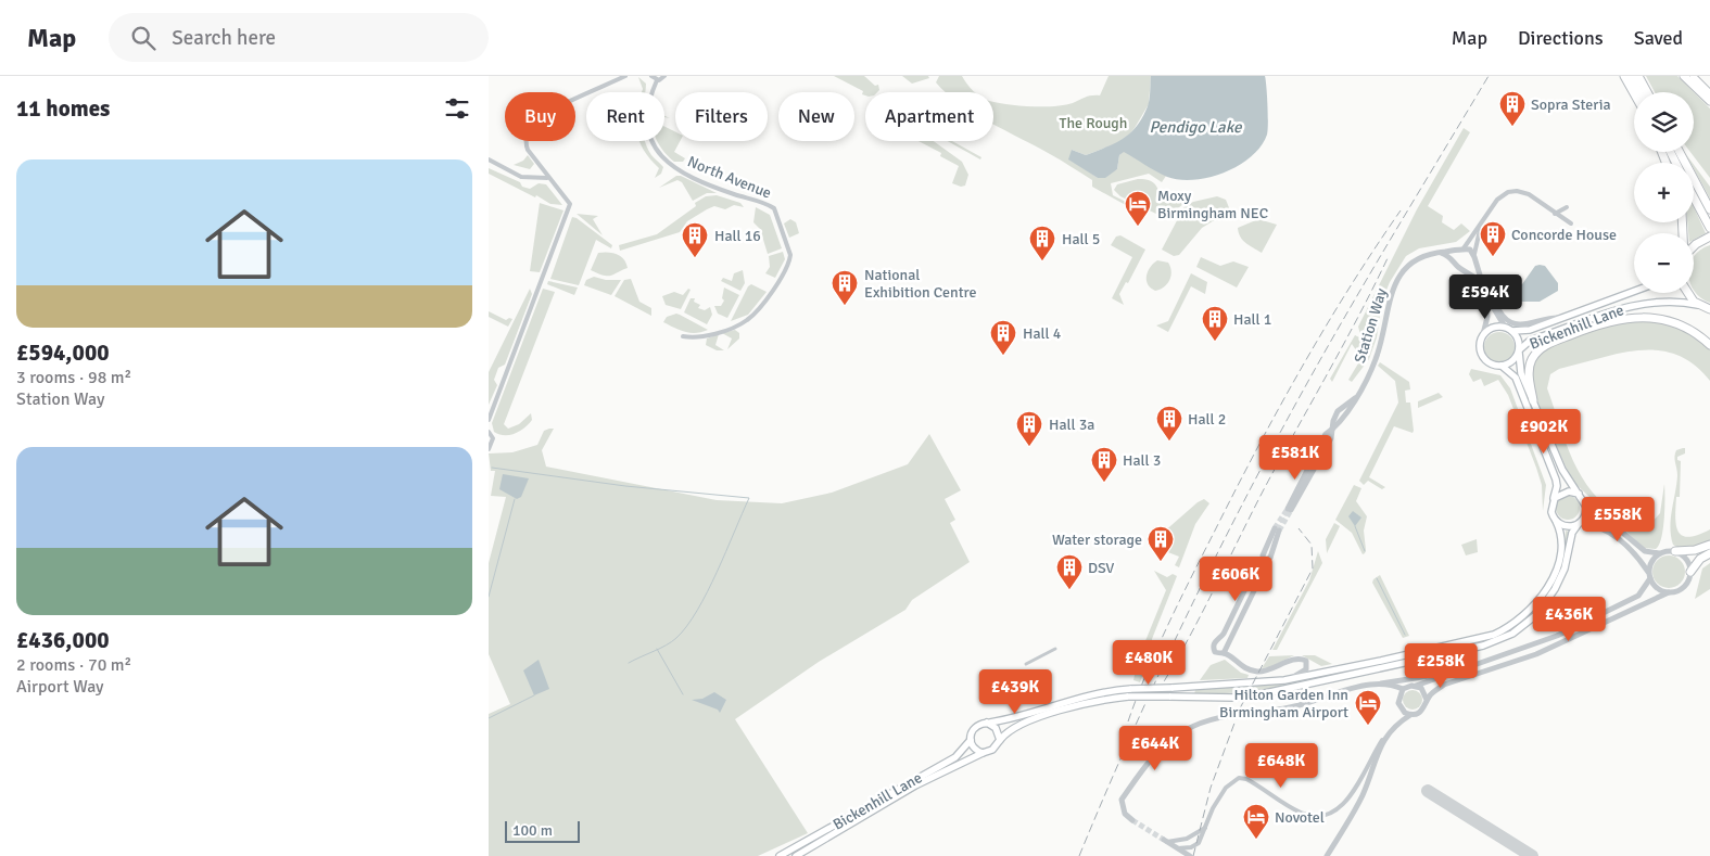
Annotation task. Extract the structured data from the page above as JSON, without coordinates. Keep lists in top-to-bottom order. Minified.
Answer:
{"streets":{"main road":["Bickenhill Lane"],"street":["North Avenue","Station Way"]},"water":["Pendigo Lake"],"parks":["The Rough"],"places":{"building":["Sopra Steria","Concorde House","Hall 16","Hall 5","National Exhibition Centre","Hall 1","Hall 4","Hall 2","Hall 3a","Hall 3","Water storage","DSV"],"hotel":["Moxy Birmingham NEC","Hilton Garden Inn Birmingham Airport","Novotel"]},"scale_bar":"100 m","page":{"header":"Map","search":"Search here","nav":["Map","Directions","Saved"],"heading":"11 homes","map_buttons":["+","−"],"chip":["Buy","Rent","Filters","New","Apartment"],"list":[{"name":"£594,000","note":"3 rooms · 98 m² · Station Way"},{"name":"£436,000","note":"2 rooms · 70 m² · Airport Way"}],"price":["£594K","£902K","£581K","£558K","£606K","£436K","£480K","£258K","£439K","£644K","£648K"],"scale":"100 m"}}
